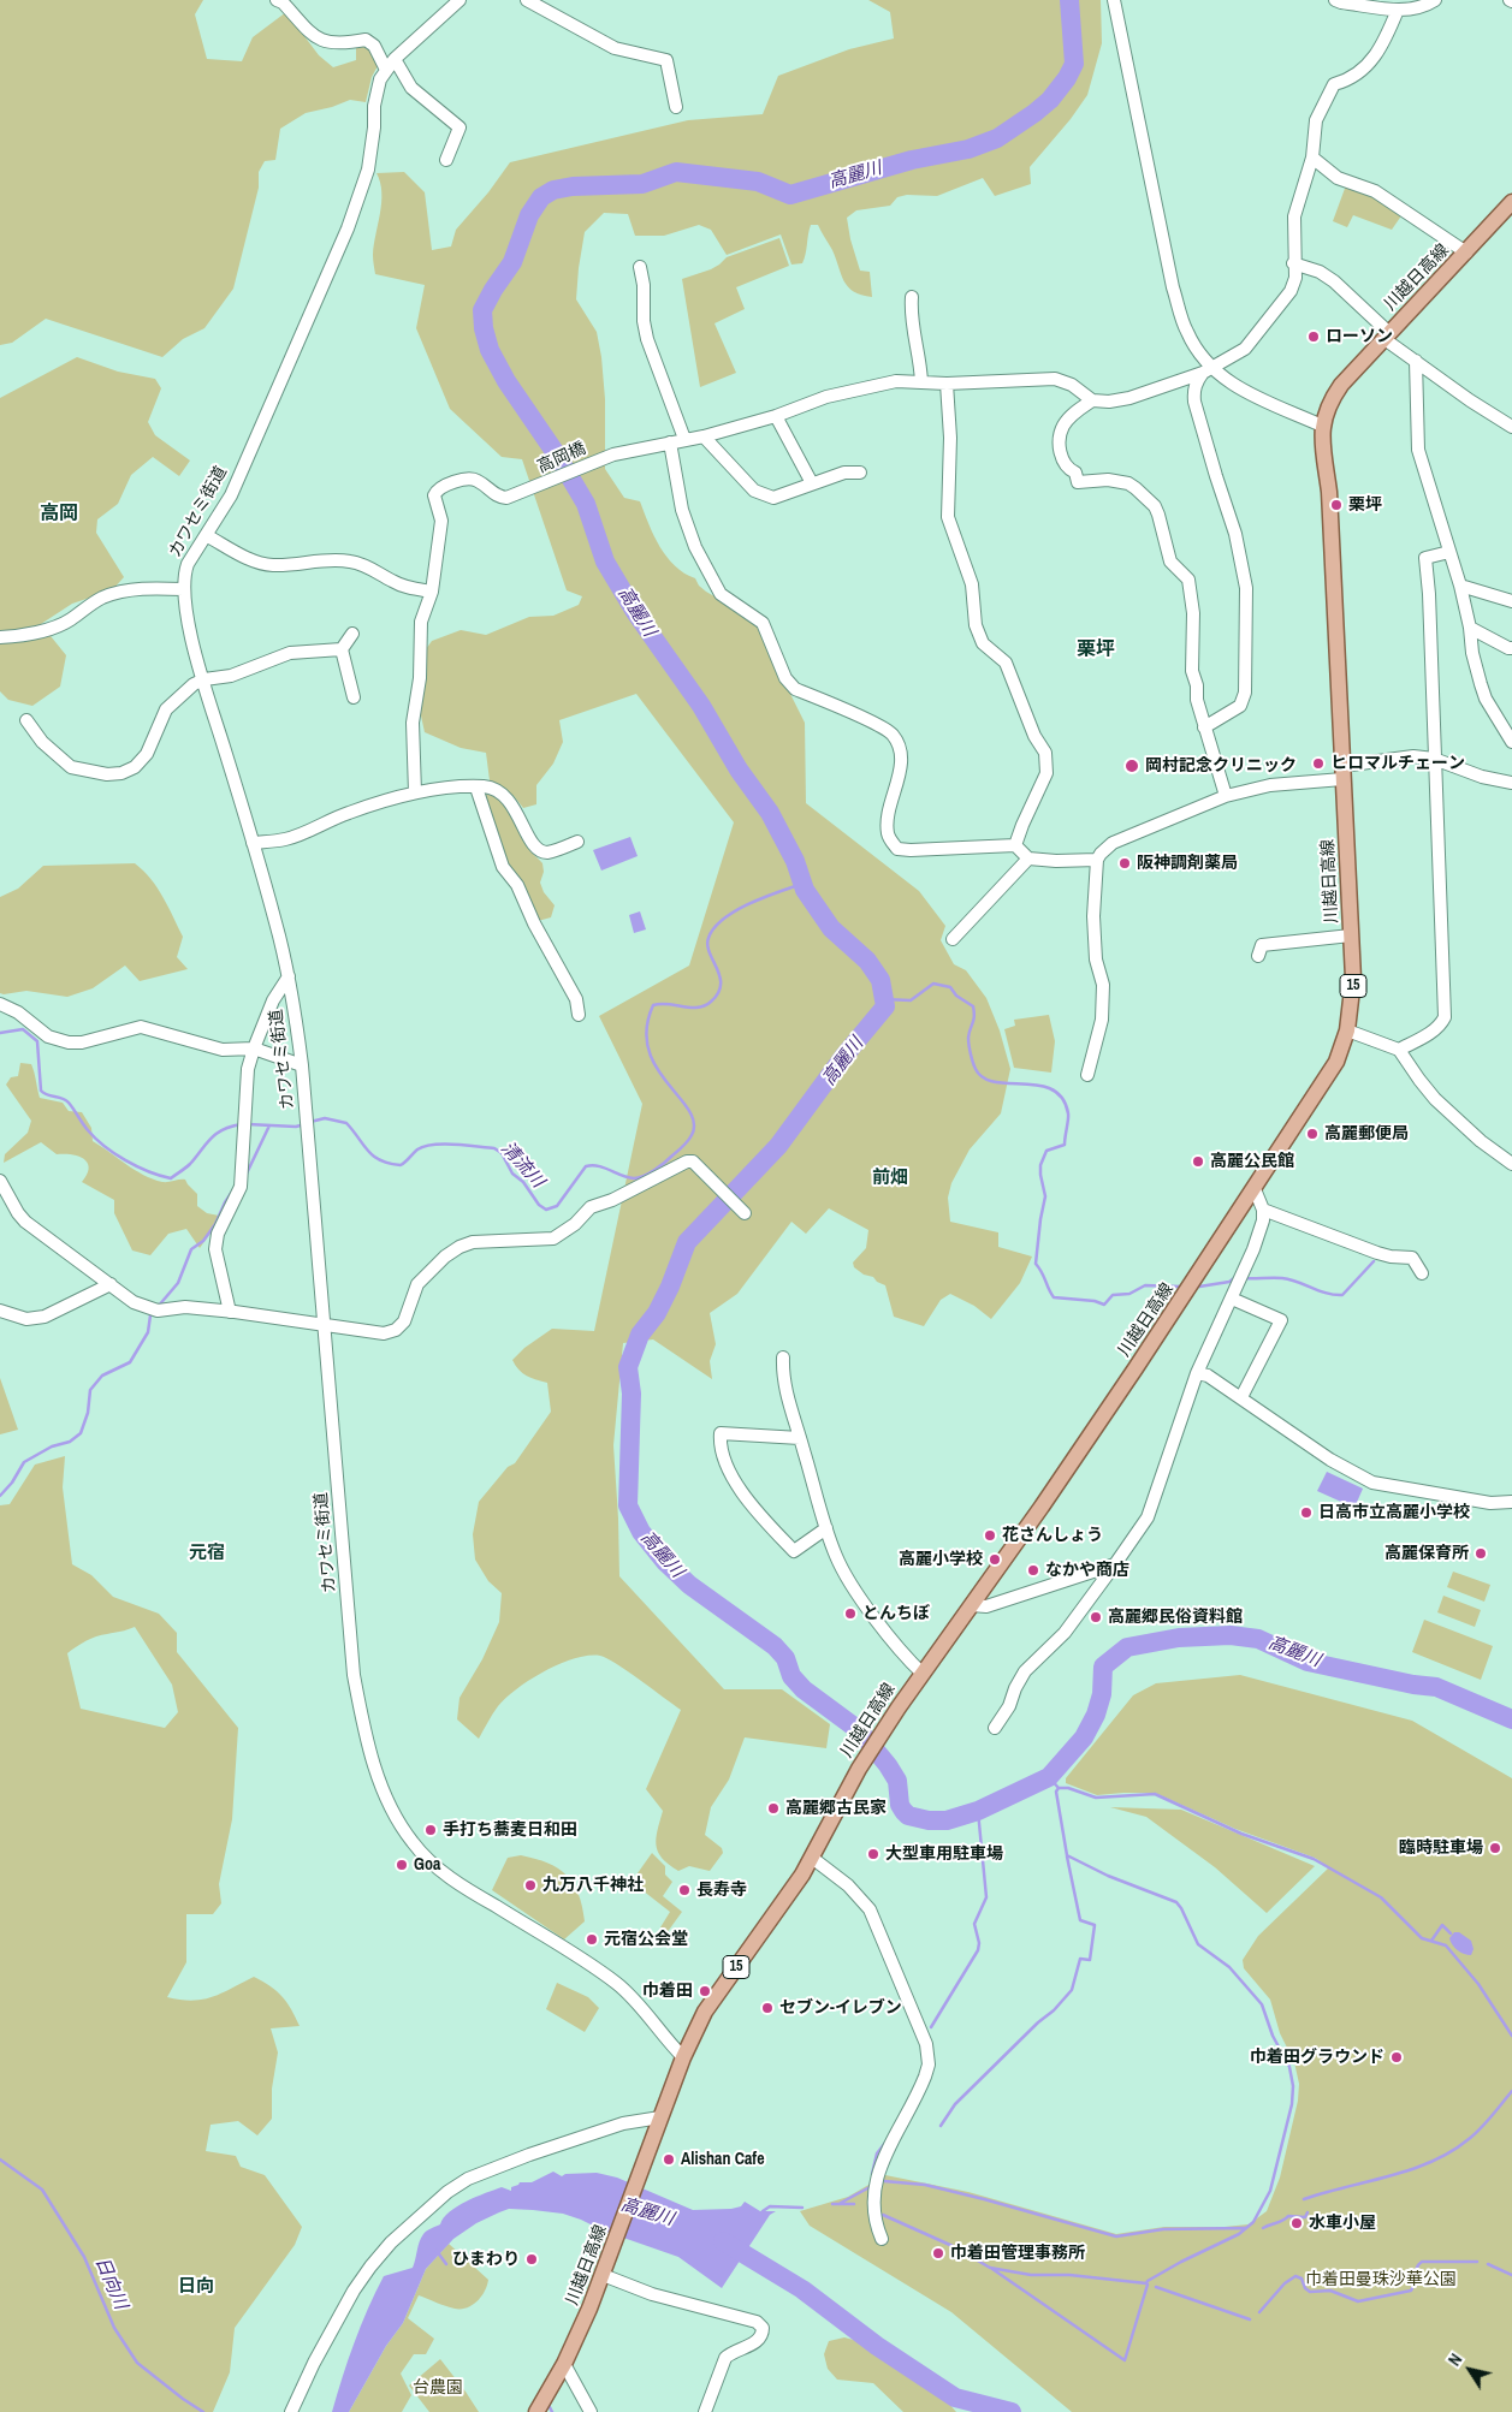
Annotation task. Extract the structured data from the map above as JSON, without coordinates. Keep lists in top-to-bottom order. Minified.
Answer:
{"streets":{"main road":["川越日高線","15"],"street":["高岡橋","カワセミ街道"]},"crossings":[["川越日高線","カワセミ街道"]],"districts":["高岡","栗坪","前畑","元宿","日向"],"water":["高麗川","清流川","日向川"],"parks":["巾着田曼珠沙華公園","台農園"],"places":["ローソン","栗坪","ヒロマルチェーン","岡村記念クリニック","阪神調剤薬局","高麗郵便局","高麗公民館","日高市立高麗小学校","花さんしょう","高麗保育所","高麗小学校","なかや商店","とんちぼ","高麗郷民俗資料館","高麗郷古民家","手打ち蕎麦日和田","臨時駐車場","大型車用駐車場","Goa","九万八千神社","長寿寺","元宿公会堂","巾着田","セブン-イレブン","巾着田グラウンド","Alishan Cafe","水車小屋","巾着田管理事務所","ひまわり"],"north":"top left"}
